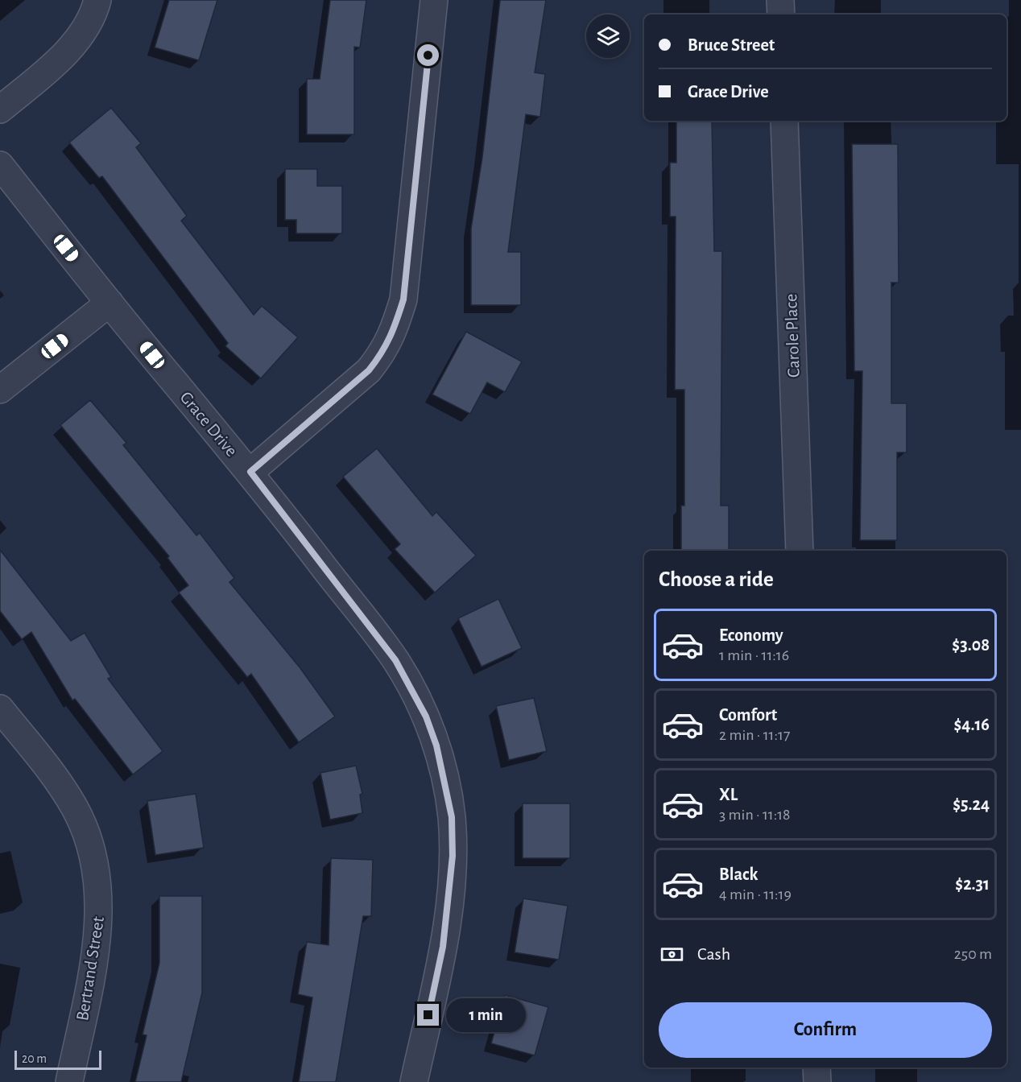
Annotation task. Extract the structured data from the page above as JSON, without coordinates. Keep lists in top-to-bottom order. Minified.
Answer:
{"streets":{"street":["Carole Place","Grace Drive","Bertrand Street"]},"scale_bar":"20 m","page":{"banner":["Bruce Street","Grace Drive"],"heading":"Choose a ride","list":[{"name":"Economy","note":"1 min · 11:16","value":"$3.08"},{"name":"Comfort","note":"2 min · 11:17","value":"$4.16"},{"name":"XL","note":"3 min · 11:18","value":"$5.24"},{"name":"Black","note":"4 min · 11:19","value":"$2.31"}],"pay":["Cash","250 m"],"buttons":"Confirm","bubble":"1 min","scale":"20 m"}}
